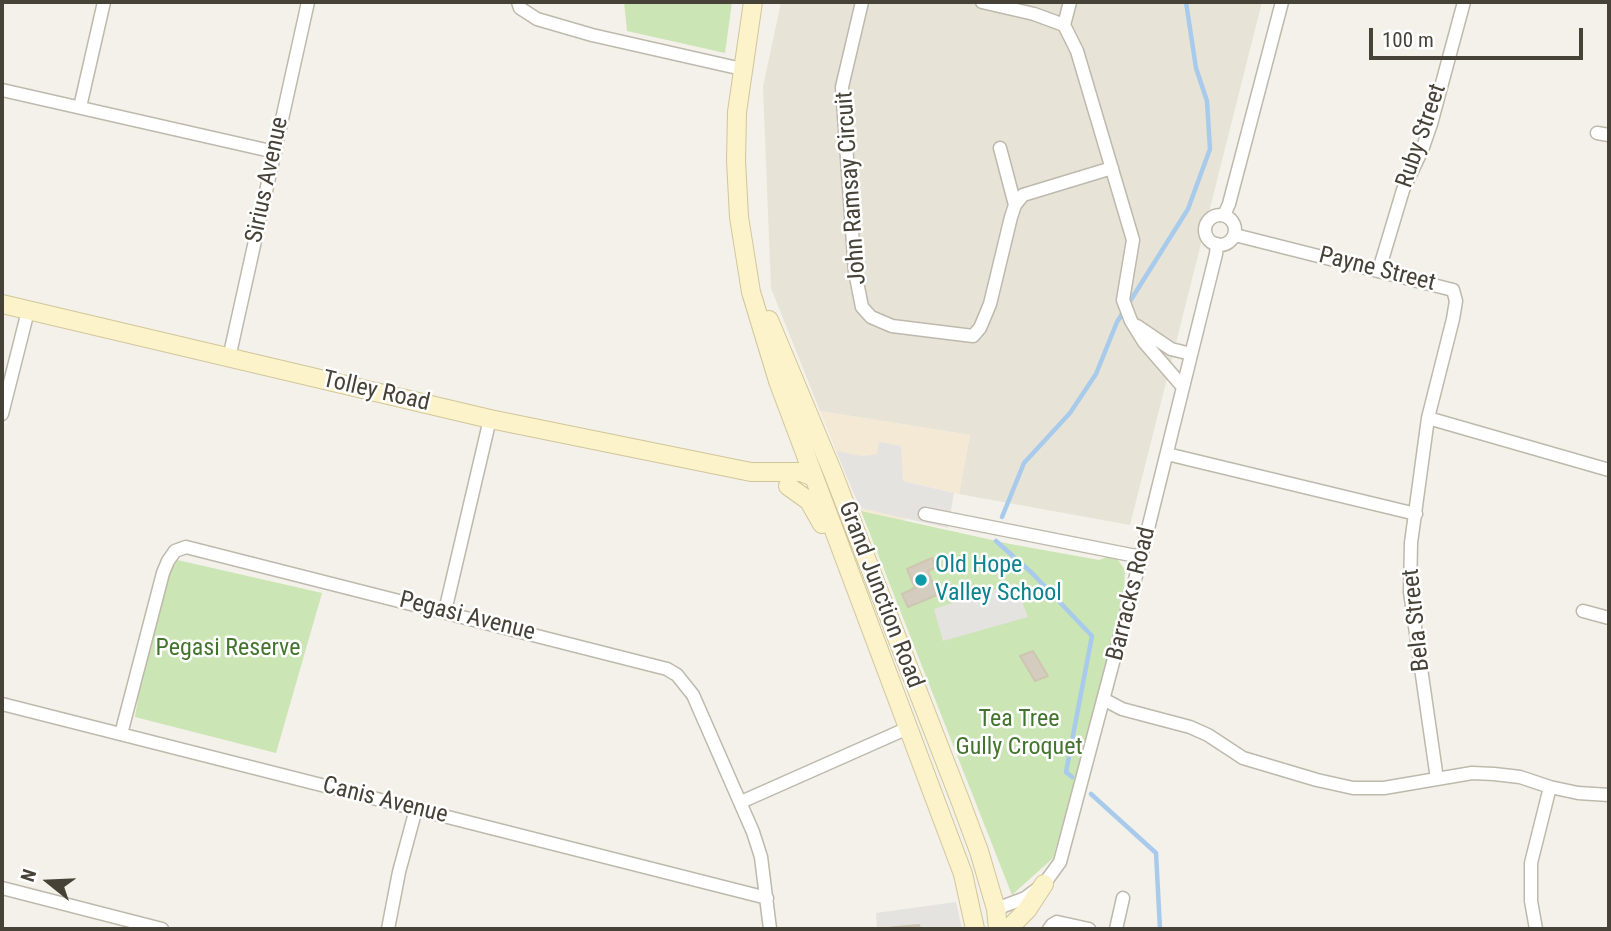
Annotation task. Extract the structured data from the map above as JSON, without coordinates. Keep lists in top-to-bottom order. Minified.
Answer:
{"streets":{"main road":["Tolley Road","Grand Junction Road"],"street":["Ruby Street","Sirius Avenue","John Ramsay Circuit","Payne Street","Barracks Road","Pegasi Avenue","Bela Street","Canis Avenue"]},"crossings":[["Ruby Street","Payne Street"],["Sirius Avenue","Tolley Road"],["Payne Street","Barracks Road"],["Payne Street","Bela Street"],["Tolley Road","Grand Junction Road"],["Barracks Road","Grand Junction Road"],["Pegasi Avenue","Canis Avenue"]],"parks":["Pegasi Reserve","Tea Tree Gully Croquet"],"places":["Old Hope Valley School"],"scale_bar":"100 m","north":"left"}
